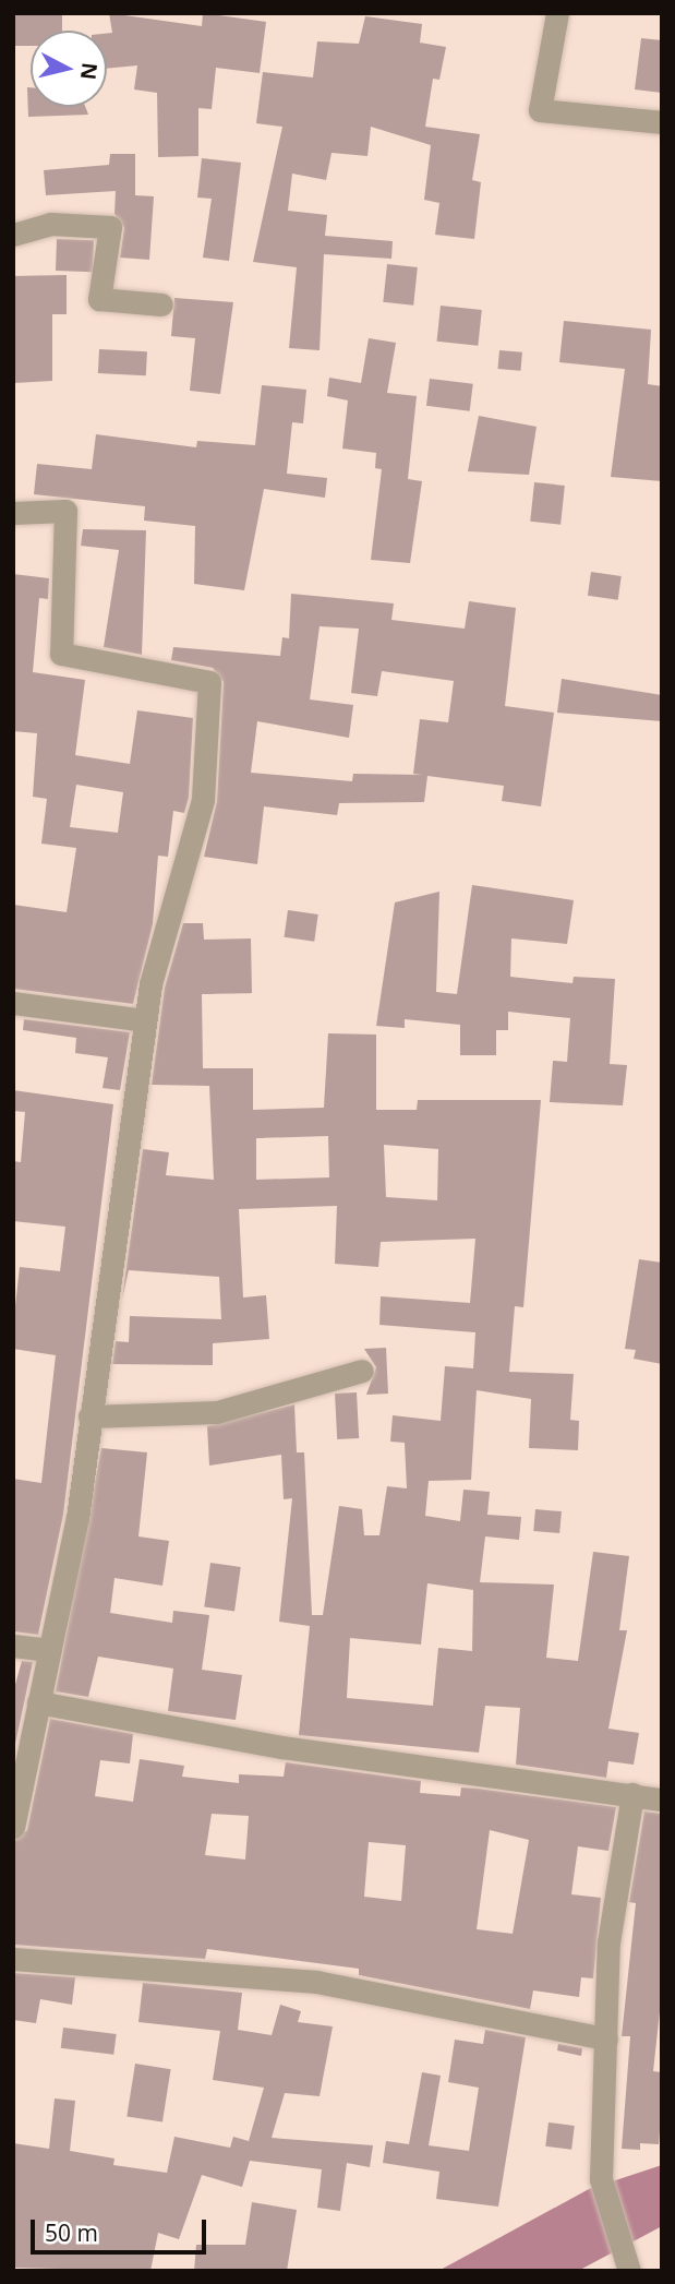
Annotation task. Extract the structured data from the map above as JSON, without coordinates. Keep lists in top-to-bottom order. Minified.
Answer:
{"scale_bar":"50 m","north":"right"}
